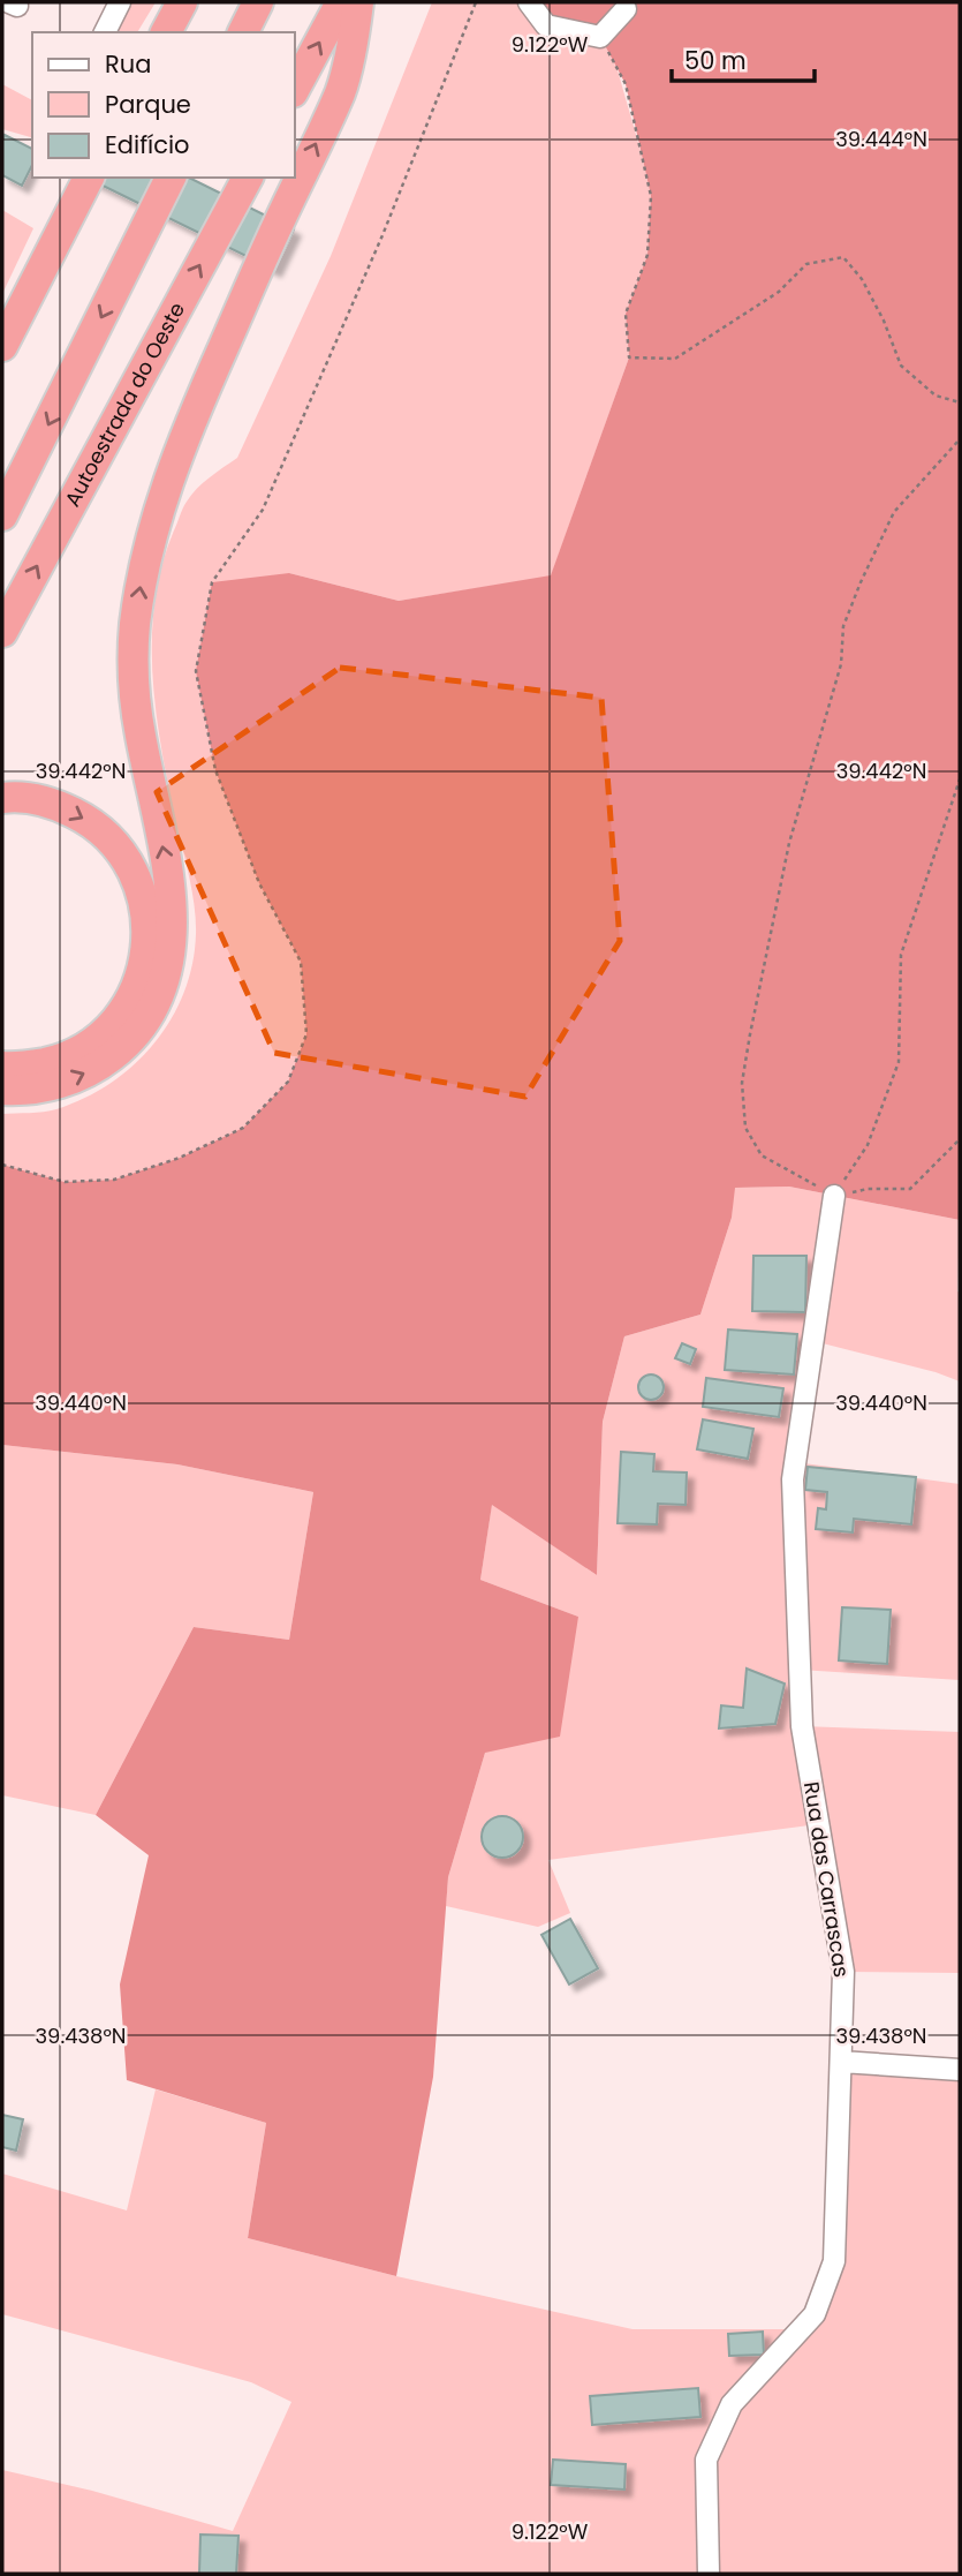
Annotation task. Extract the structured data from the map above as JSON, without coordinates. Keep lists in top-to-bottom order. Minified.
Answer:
{"streets":{"highway":["Autoestrada do Oeste"],"street":["Rua das Carrascas"]},"legend":["Rua","Parque","Edifício"],"scale_bar":"50 m","coordinates":["9.122°W","39.444°N","39.442°N","39.440°N","39.438°N"]}
